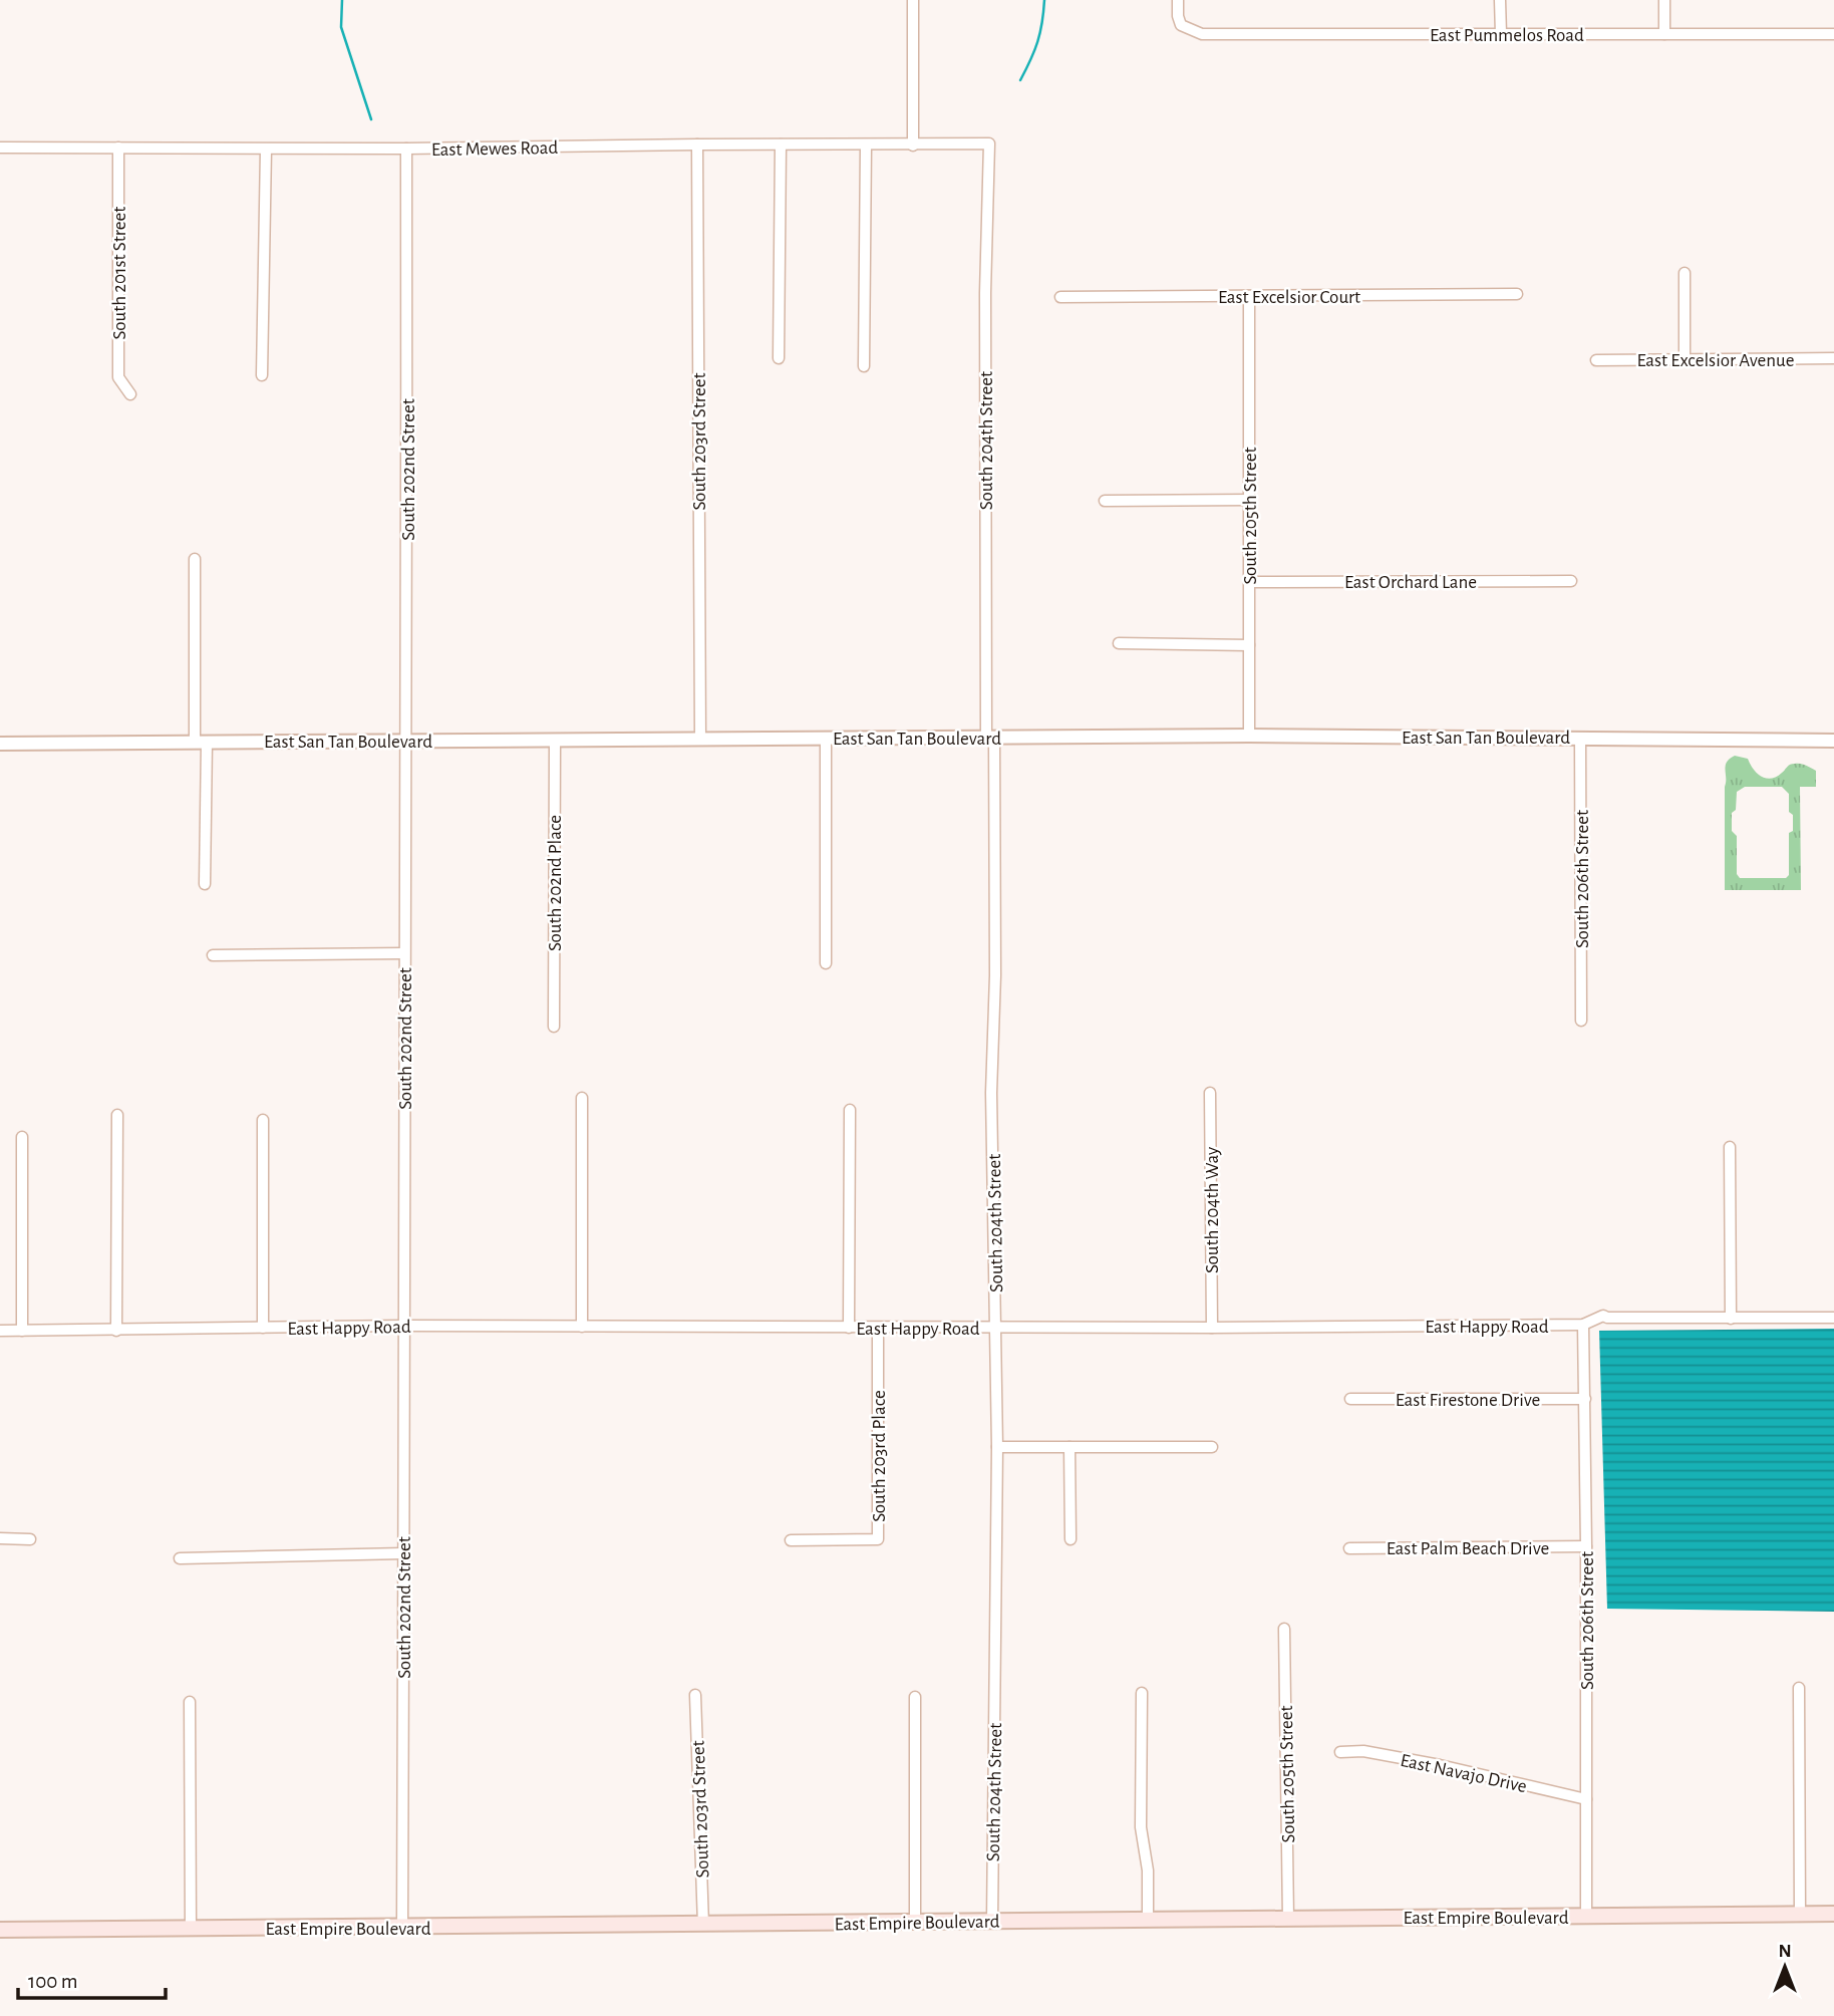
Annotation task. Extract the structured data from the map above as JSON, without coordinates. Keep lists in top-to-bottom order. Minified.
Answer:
{"streets":{"main road":["East Empire Boulevard"],"street":["East Pummelos Road","East Mewes Road","South 201st Street","East Excelsior Court","East Excelsior Avenue","South 204th Street","South 203rd Street","South 202nd Street","South 205th Street","East Orchard Lane","East San Tan Boulevard","South 206th Street","South 202nd Place","South 204th Way","East Happy Road","East Firestone Drive","South 203rd Place","East Palm Beach Drive","East Navajo Drive"]},"crossings":[["East Mewes Road","South 201st Street"],["East Mewes Road","South 204th Street"],["East Mewes Road","South 203rd Street"],["East Mewes Road","South 202nd Street"],["East Excelsior Court","South 205th Street"],["South 204th Street","East San Tan Boulevard"],["South 204th Street","East Happy Road"],["South 204th Street","East Empire Boulevard"],["South 203rd Street","East San Tan Boulevard"],["South 203rd Street","East Empire Boulevard"],["South 202nd Street","East San Tan Boulevard"],["South 202nd Street","East Happy Road"],["South 202nd Street","East Empire Boulevard"],["South 205th Street","East Orchard Lane"],["South 205th Street","East San Tan Boulevard"],["South 205th Street","East Empire Boulevard"],["East San Tan Boulevard","South 206th Street"],["East San Tan Boulevard","South 202nd Place"],["South 206th Street","East Happy Road"],["South 206th Street","East Firestone Drive"],["South 206th Street","East Palm Beach Drive"],["South 206th Street","East Navajo Drive"],["South 206th Street","East Empire Boulevard"],["South 204th Way","East Happy Road"],["East Happy Road","South 203rd Place"]],"scale_bar":"100 m","north":"top"}
